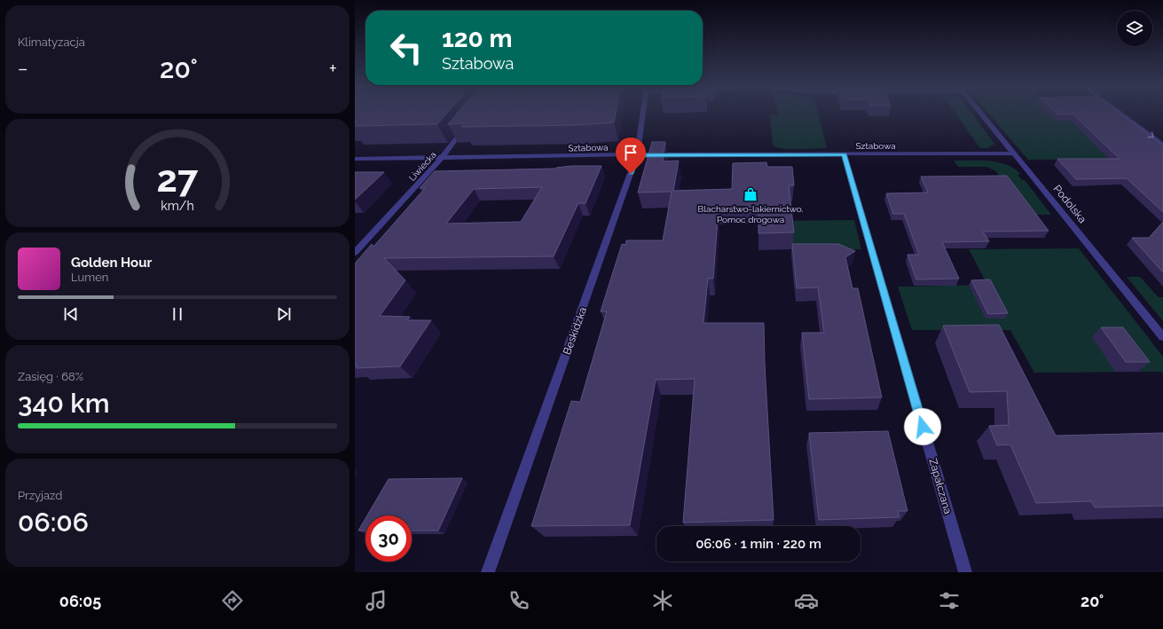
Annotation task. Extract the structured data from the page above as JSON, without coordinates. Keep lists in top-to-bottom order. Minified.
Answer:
{"streets":{"street":["Sztabowa","Liwiecka","Podolska","Beskidzka","Zapałczana"]},"crossings":[["Sztabowa","Liwiecka"],["Sztabowa","Podolska"],["Sztabowa","Beskidzka"],["Sztabowa","Zapałczana"]],"places":{"shop":["Blacharstwo-lakiernictwo. Pomoc drogowa"]},"page":{"tile":["Klimatyzacja",["Zasięg · 68%","340 km"],["Przyjazd","06:06"]],"turn":["120 m","Sztabowa"],"heat":["−","20°","+"],"song":["Golden Hour","Lumen"],"limit":"30","trip":"06:06 · 1 min · 220 m","tabs":["06:05","20°"],"gauge":["27","km/h"]}}
